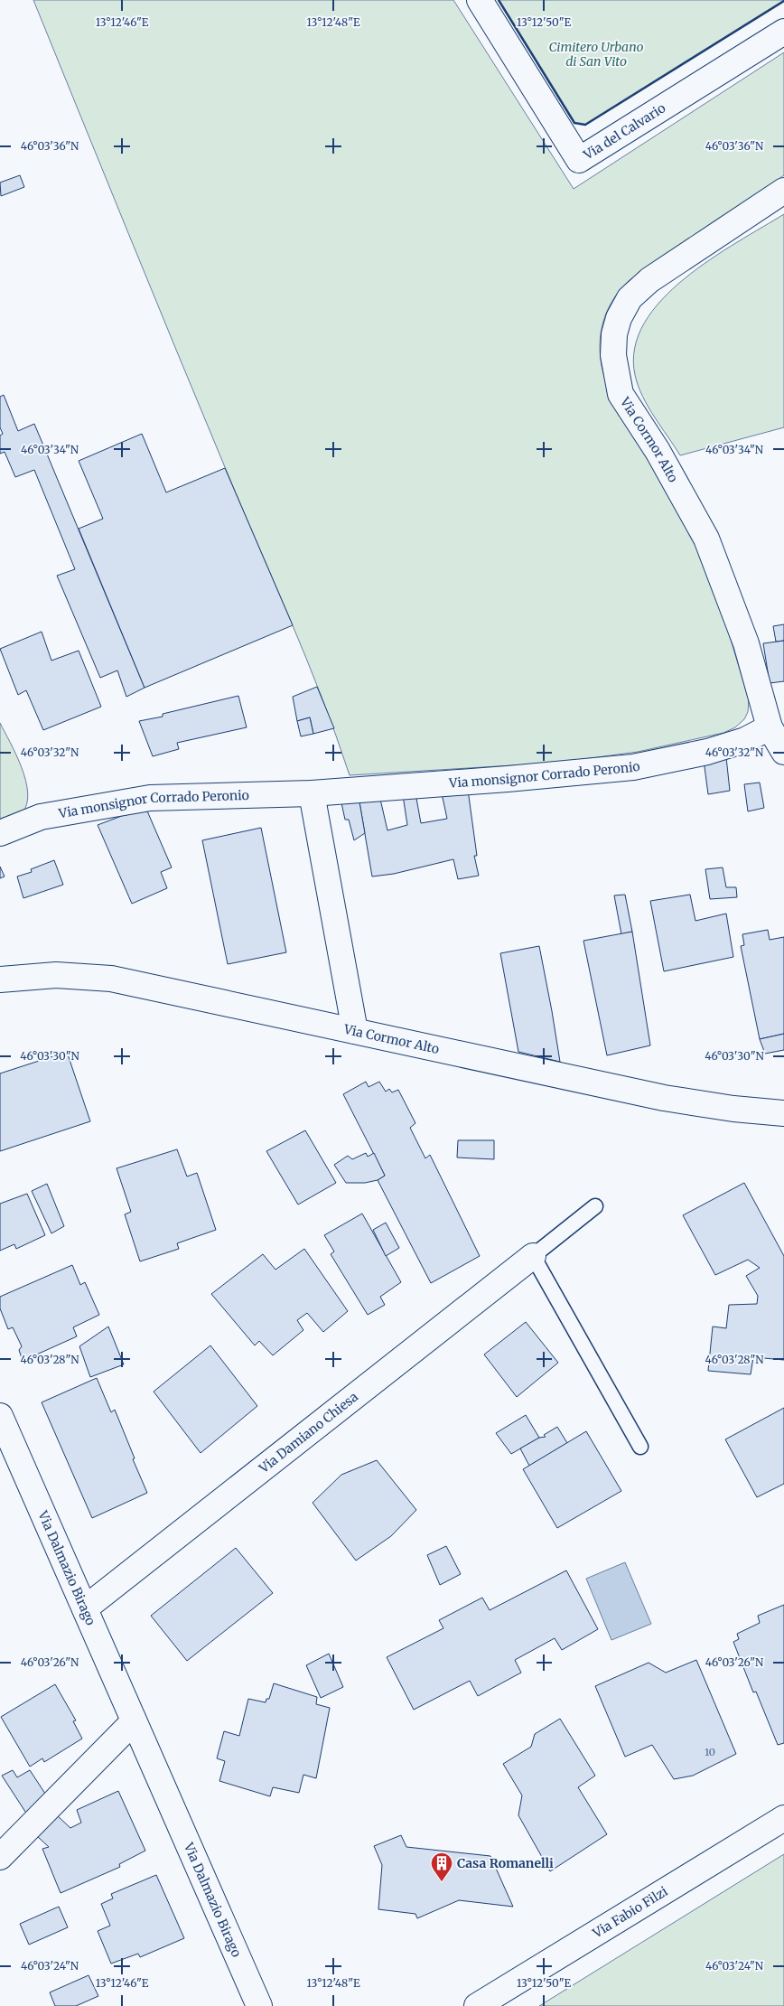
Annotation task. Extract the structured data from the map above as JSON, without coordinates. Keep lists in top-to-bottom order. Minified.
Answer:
{"streets":{"street":["Via del Calvario","Via Cormor Alto","Via monsignor Corrado Peronio","Via Damiano Chiesa","Via Dalmazio Birago","Via Fabio Filzi"]},"crossings":[["Via Cormor Alto","Via monsignor Corrado Peronio"],["Via Damiano Chiesa","Via Dalmazio Birago"]],"parks":["Cimitero Urbano di San Vito"],"places":{"building":["Casa Romanelli"]},"house_numbers":["10"],"coordinates":["13°12'46\"E","13°12'48\"E","13°12'50\"E","46°03'36\"N","46°03'34\"N","46°03'32\"N","46°03'30\"N","46°03'28\"N","46°03'26\"N","46°03'24\"N"]}
